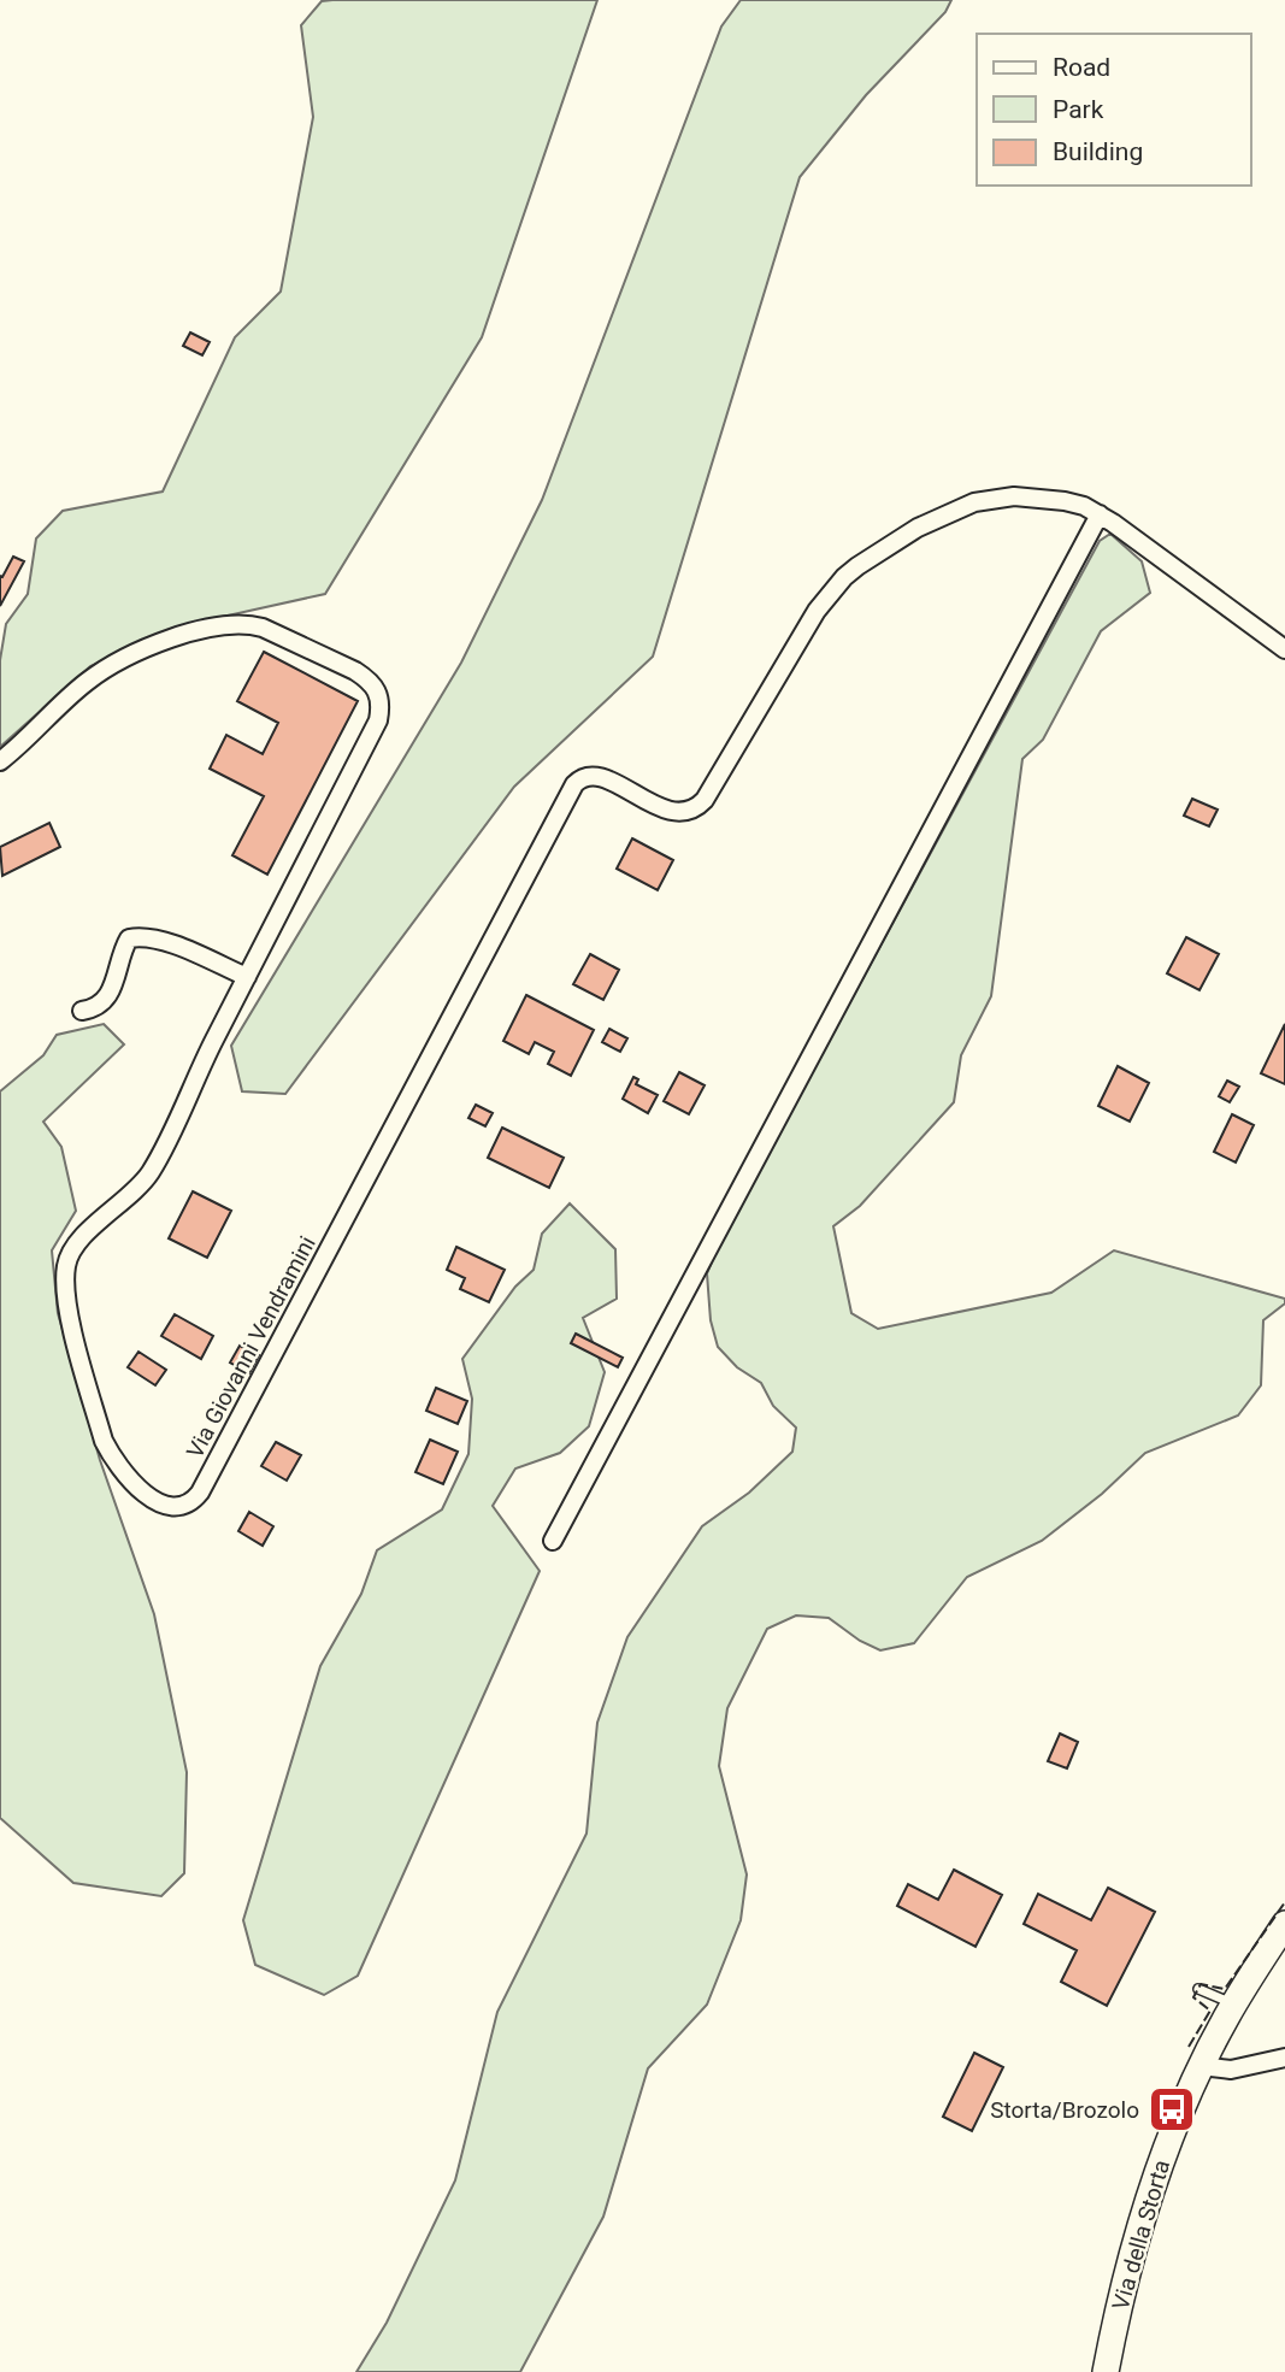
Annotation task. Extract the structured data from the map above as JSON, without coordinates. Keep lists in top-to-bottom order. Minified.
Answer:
{"streets":{"main road":["Via della Storta"],"street":["Via Giovanni Vendramini"]},"places":{"bus stop":["Storta/Brozolo"]},"legend":["Road","Park","Building"]}
